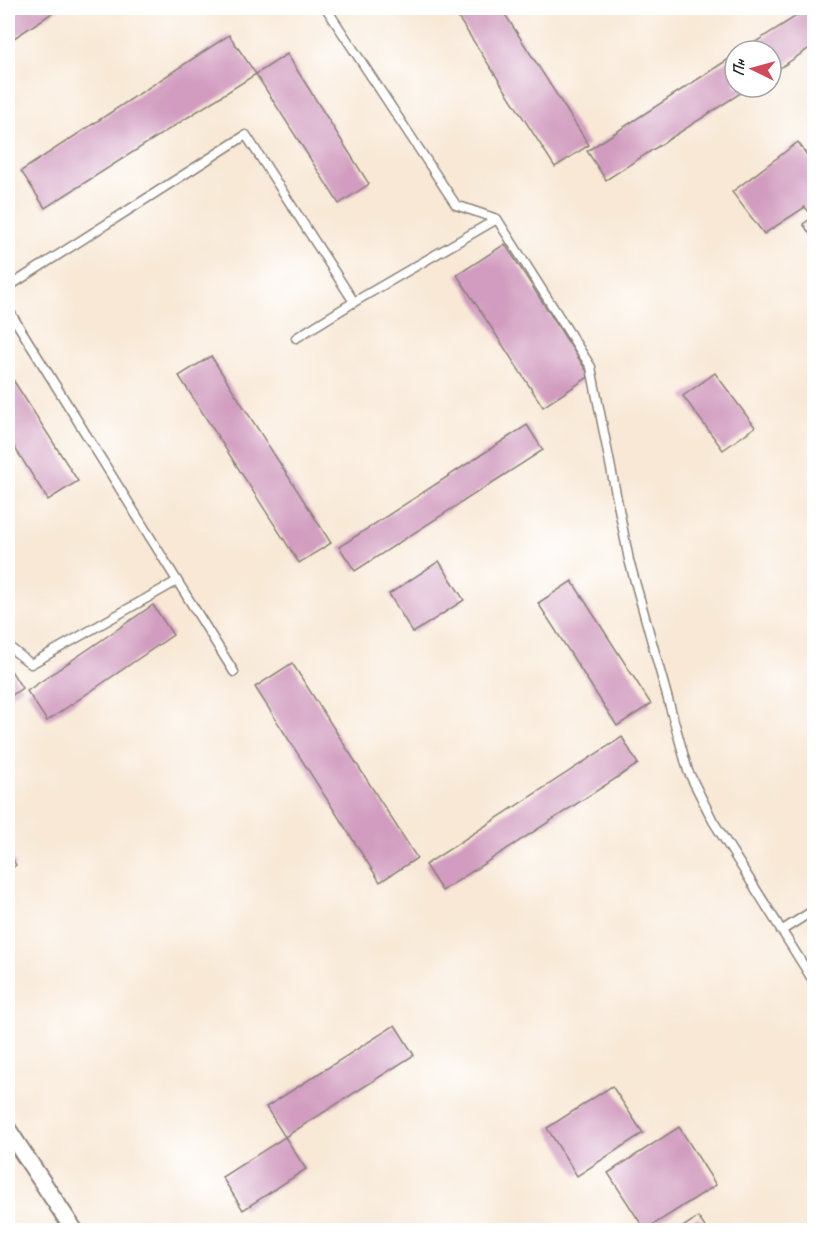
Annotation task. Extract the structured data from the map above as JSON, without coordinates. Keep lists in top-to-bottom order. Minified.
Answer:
{"north":"left"}
